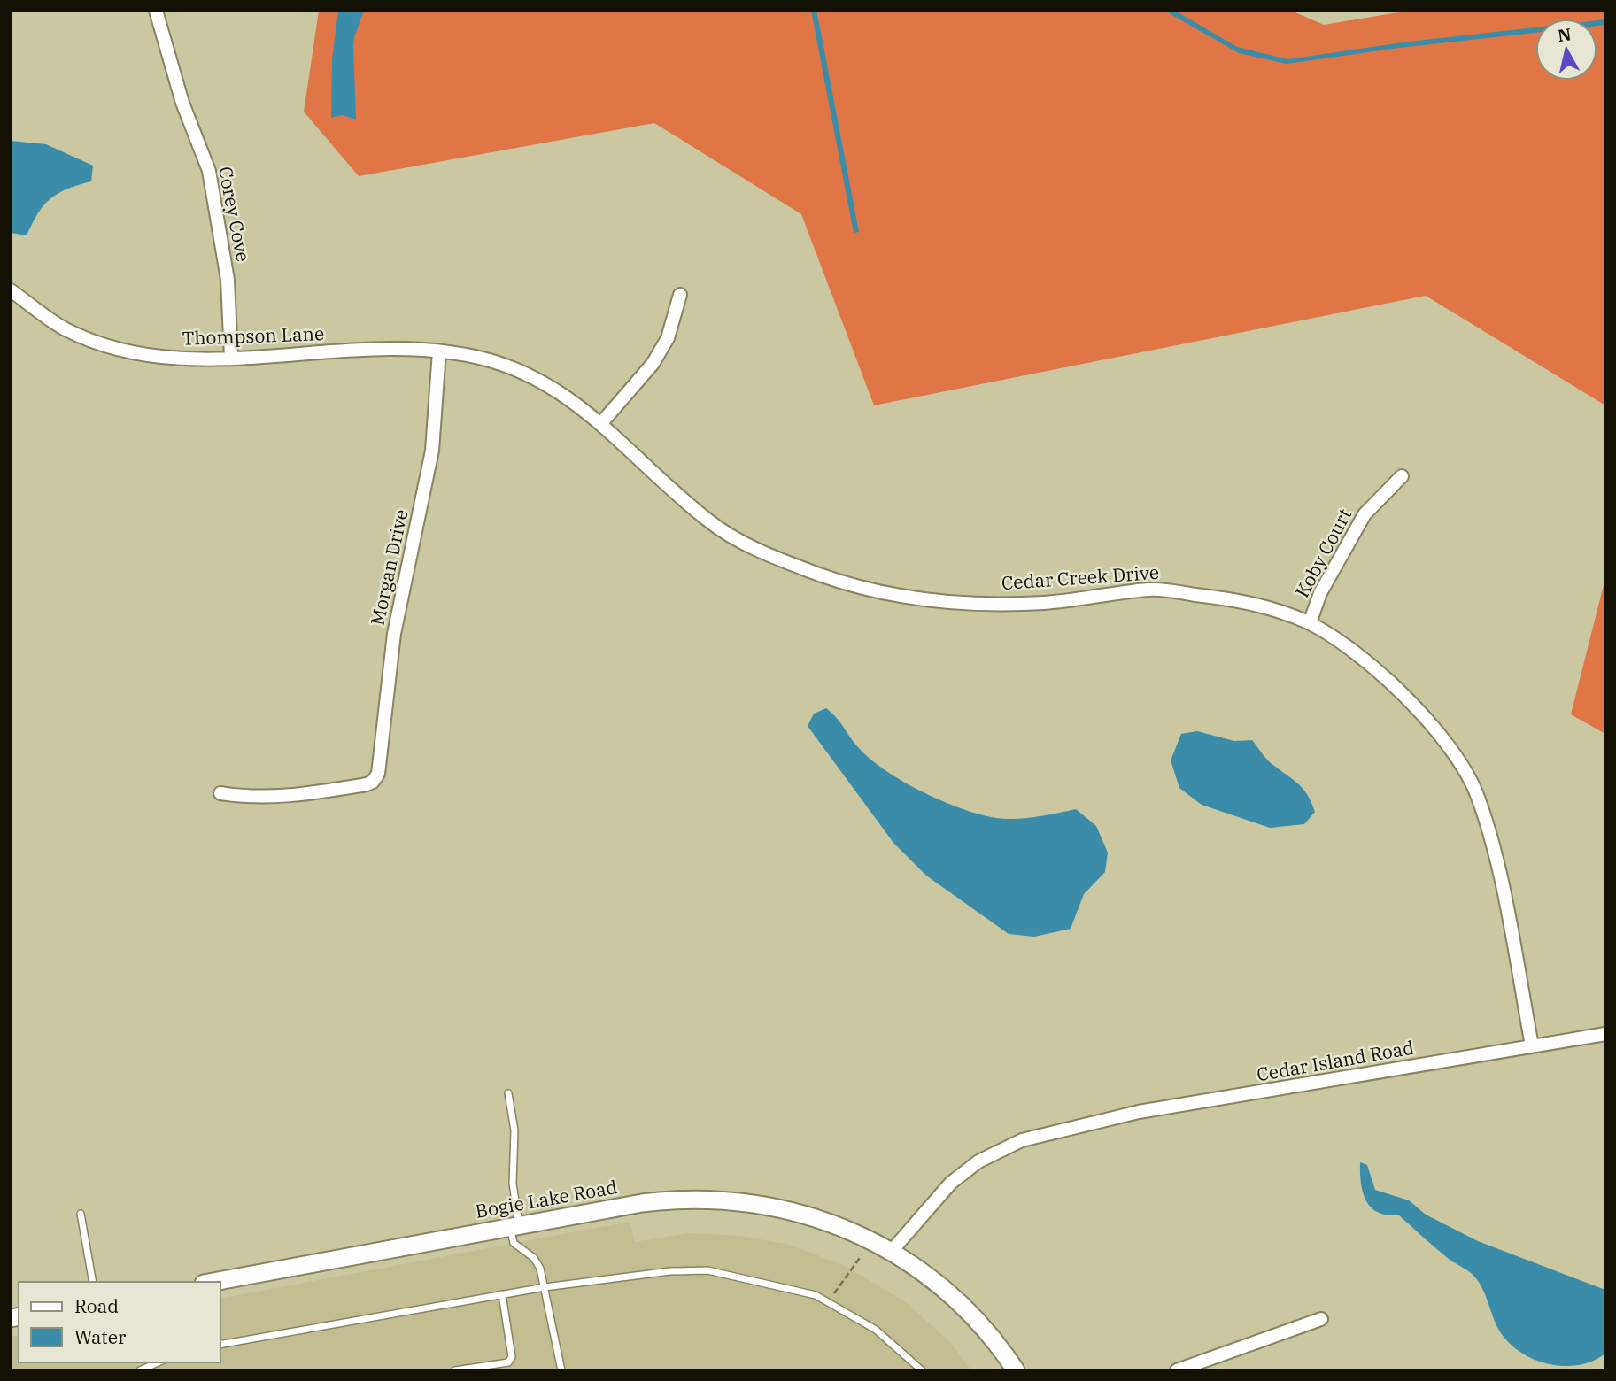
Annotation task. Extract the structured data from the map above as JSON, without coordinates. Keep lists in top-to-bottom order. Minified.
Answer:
{"streets":{"main road":["Bogie Lake Road"],"street":["Corey Cove","Thompson Lane","Koby Court","Morgan Drive","Cedar Creek Drive","Cedar Island Road"]},"crossings":[["Corey Cove","Thompson Lane"],["Thompson Lane","Morgan Drive"],["Thompson Lane","Cedar Creek Drive"],["Koby Court","Cedar Creek Drive"],["Morgan Drive","Cedar Creek Drive"],["Cedar Creek Drive","Cedar Island Road"],["Cedar Island Road","Bogie Lake Road"]],"legend":["Road","Water"],"north":"top"}
